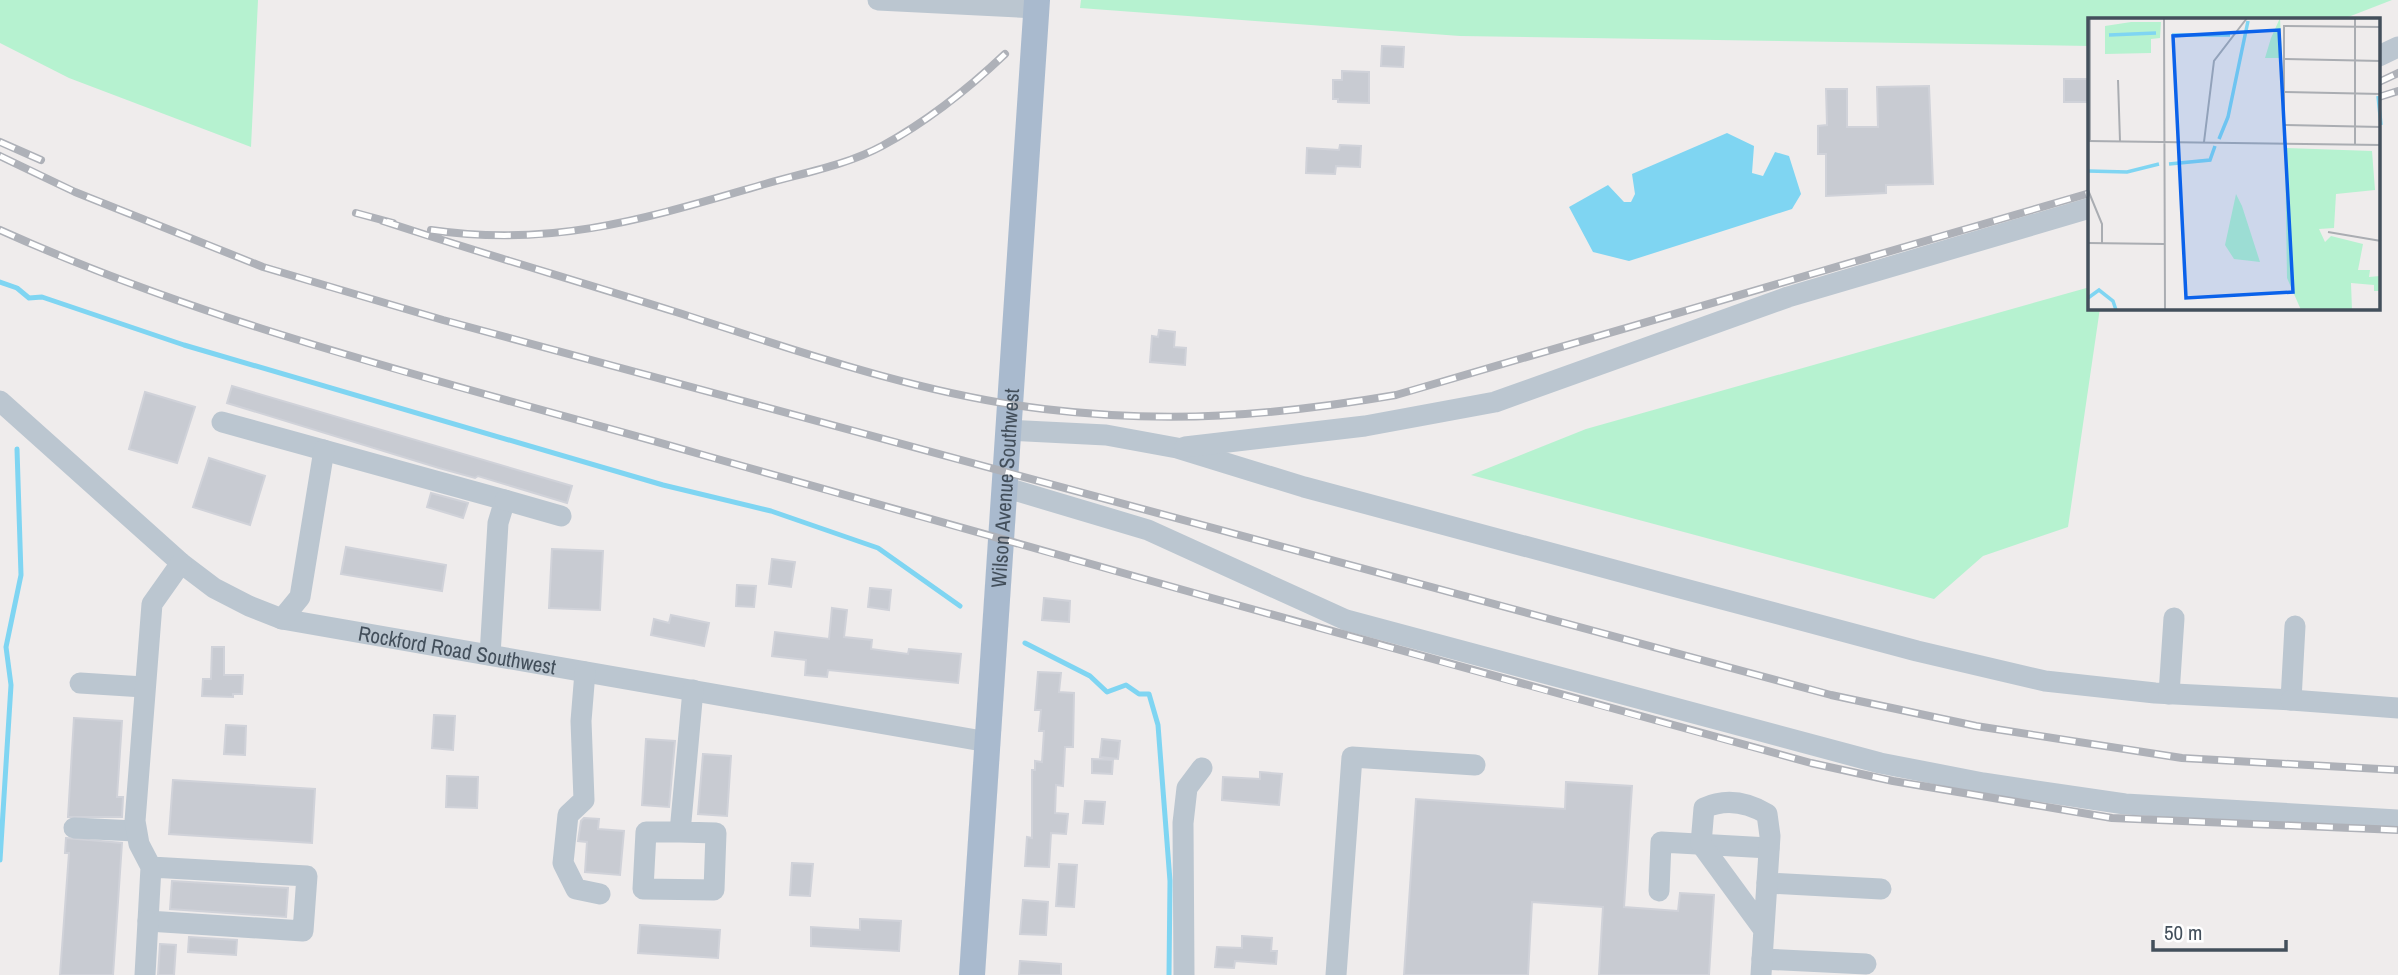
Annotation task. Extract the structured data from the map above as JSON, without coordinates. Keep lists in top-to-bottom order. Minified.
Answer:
{"streets":{"main road":["Wilson Avenue Southwest"],"street":["Rockford Road Southwest"]},"crossings":[["Wilson Avenue Southwest","Rockford Road Southwest"]],"scale_bar":"50 m"}
